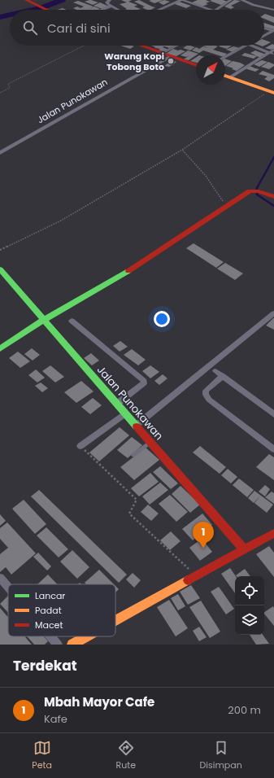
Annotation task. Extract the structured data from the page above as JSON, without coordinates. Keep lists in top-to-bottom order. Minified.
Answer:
{"streets":{"street":["Jalan Punokawan"]},"places":["Warung Kopi Tobong Boto"],"legend":["Lancar","Padat","Macet"],"north":"top right","page":{"search":"Cari di sini","pins":"1","heading":"Terdekat","list":[{"mark":"1","name":"Mbah Mayor Cafe","note":"Kafe","value":"200 m"}],"nav":["Peta","Rute","Disimpan"]}}
